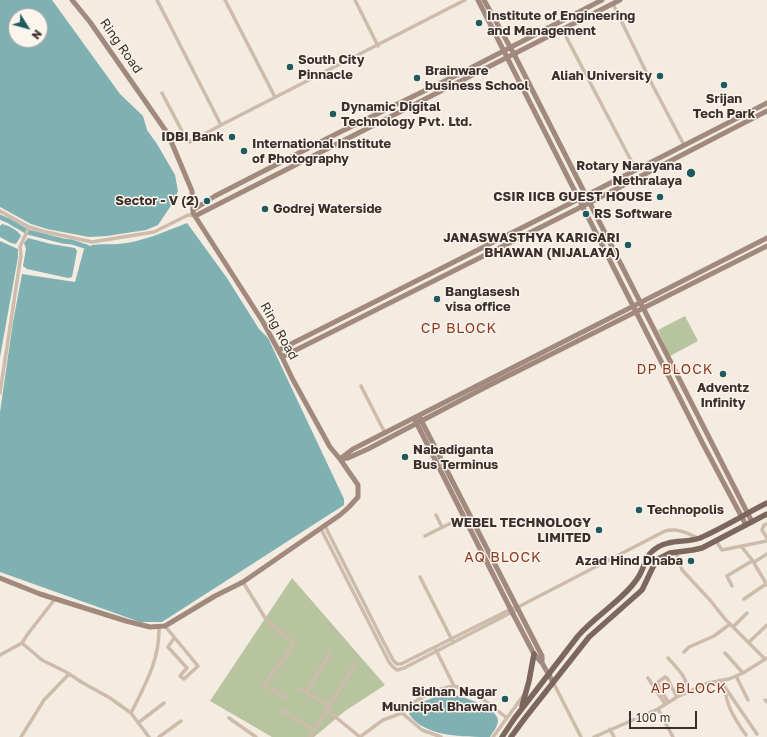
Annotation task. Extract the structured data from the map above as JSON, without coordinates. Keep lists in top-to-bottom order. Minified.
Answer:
{"streets":{"street":["Ring Road"]},"districts":["CP BLOCK","DP BLOCK","AQ BLOCK","AP BLOCK"],"places":["Institute of Engineering and Management","South City Pinnacle","Aliah University","Brainware business School","Srijan Tech Park","Dynamic Digital Technology Pvt. Ltd.","IDBI Bank","International Institute of Photography","Rotary Narayana Nethralaya","CSIR IICB GUEST HOUSE","Sector - V (2)","Godrej Waterside","RS Software","JANASWASTHYA KARIGARI BHAWAN (NIJALAYA)","Banglasesh visa office","Adventz Infinity","Nabadiganta Bus Terminus","Technopolis","WEBEL TECHNOLOGY LIMITED","Azad Hind Dhaba","Bidhan Nagar Municipal Bhawan"],"scale_bar":"100 m","north":"bottom right"}
